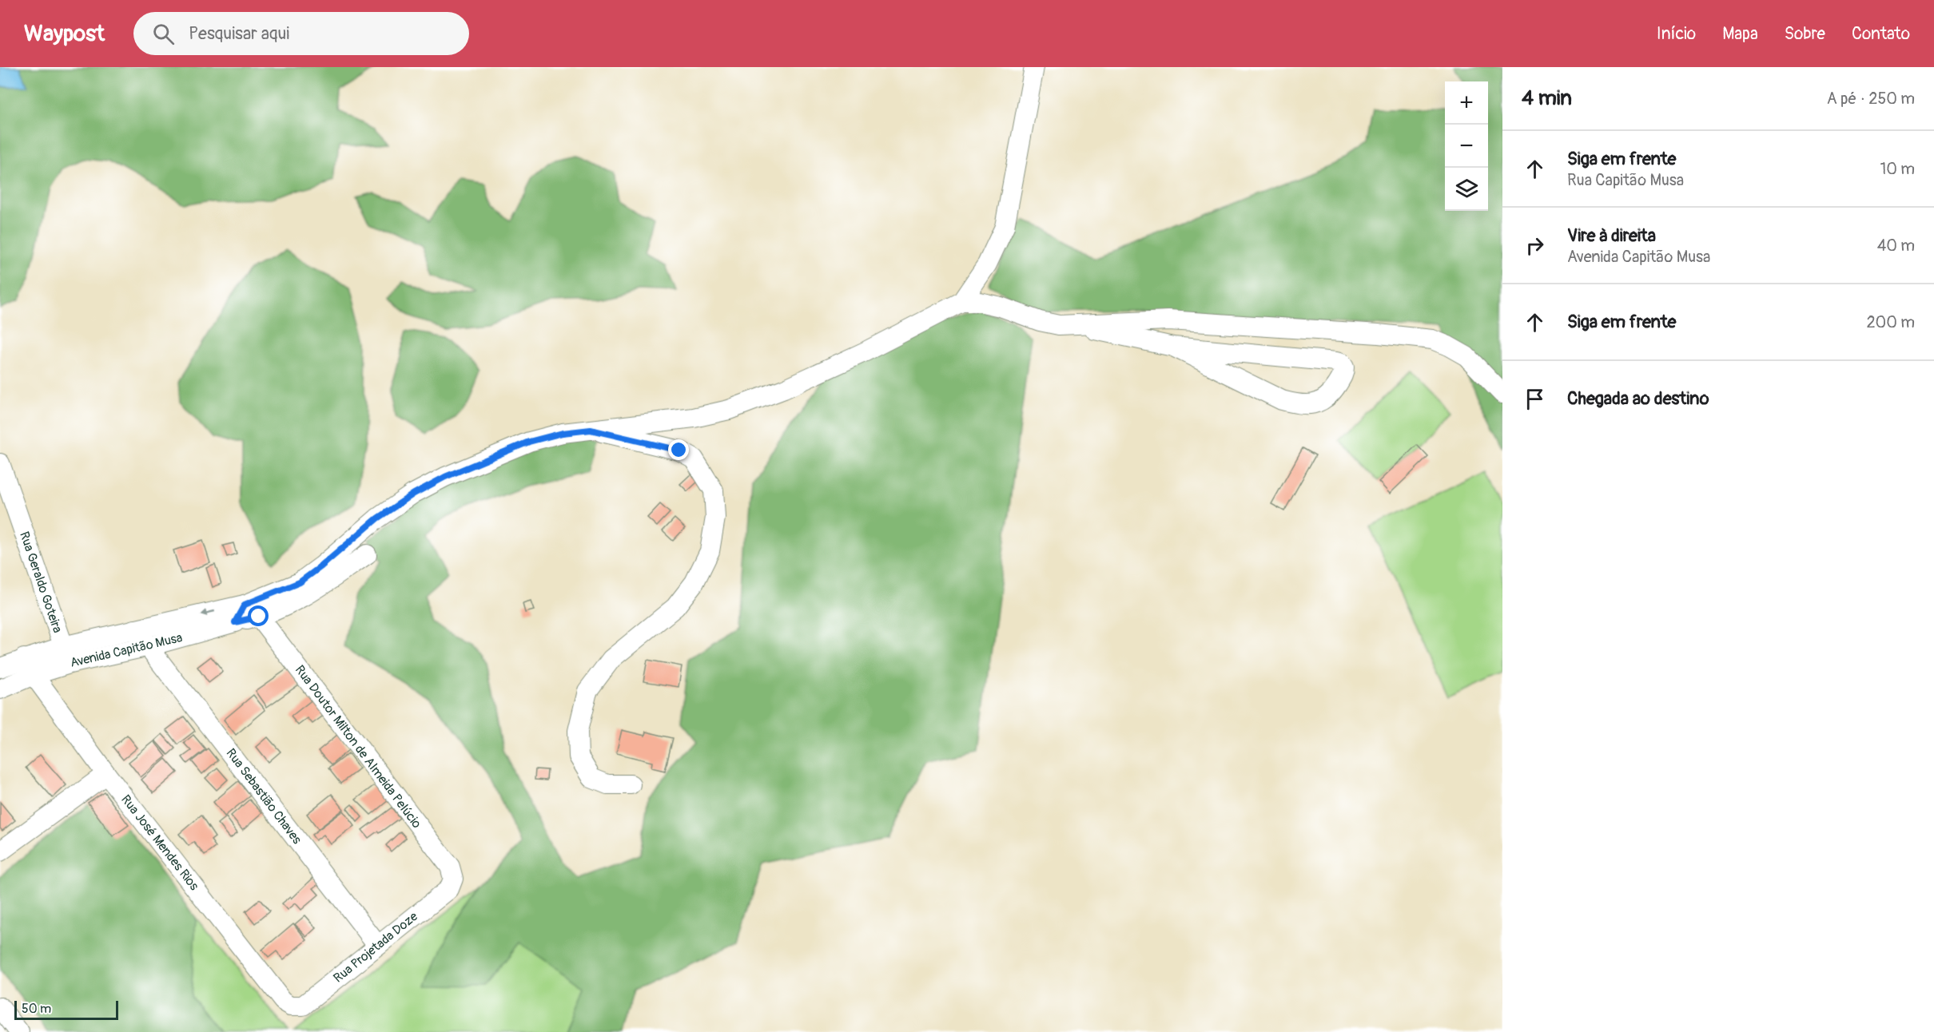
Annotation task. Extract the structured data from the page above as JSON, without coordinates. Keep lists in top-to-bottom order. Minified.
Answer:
{"streets":{"street":["Rua Geraldo Goteira","Avenida Capitão Musa","Rua Doutor Milton de Almeida Pelúcio","Rua Sebastião Chaves","Rua José Mendes Rios","Rua Projetada Doze"]},"crossings":[["Rua Geraldo Goteira","Avenida Capitão Musa"],["Avenida Capitão Musa","Rua Doutor Milton de Almeida Pelúcio"],["Avenida Capitão Musa","Rua Sebastião Chaves"],["Avenida Capitão Musa","Rua José Mendes Rios"],["Rua Doutor Milton de Almeida Pelúcio","Rua Projetada Doze"],["Rua Sebastião Chaves","Rua Projetada Doze"],["Rua José Mendes Rios","Rua Projetada Doze"]],"scale_bar":"50 m","page":{"header":"Waypost","search":"Pesquisar aqui","nav":["Início","Mapa","Sobre","Contato"],"heading":["4 min","A pé · 250 m"],"map_buttons":["+","−"],"list":[["Siga em frente","Rua Capitão Musa","10 m"],["Vire à direita","Avenida Capitão Musa","40 m"],["Siga em frente","200 m"],"Chegada ao destino"],"scale":"50 m"}}
